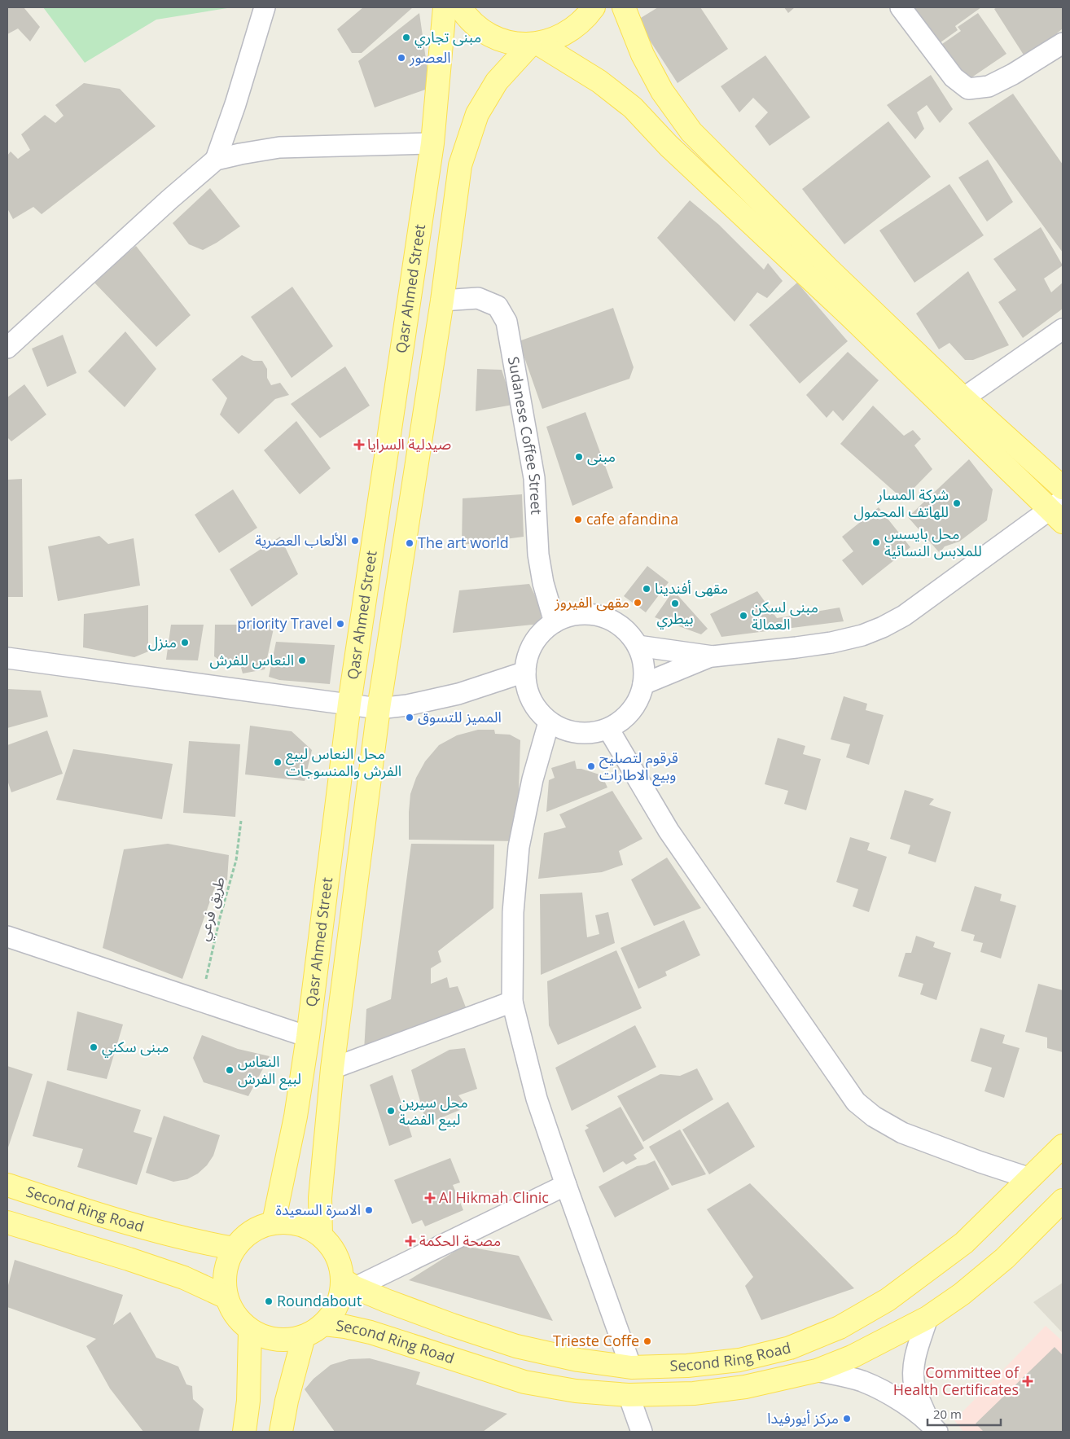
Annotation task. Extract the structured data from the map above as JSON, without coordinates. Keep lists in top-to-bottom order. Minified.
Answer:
{"streets":{"main road":["Qasr Ahmed Street","Second Ring Road"],"street":["Sudanese Coffee Street"],"path":["طريق فرعي"]},"crossings":[["Qasr Ahmed Street","Sudanese Coffee Street"],["Qasr Ahmed Street","Second Ring Road"]],"places":{"other":["مبنى تجاري","العصور","مبنى","شركة المسار للهاتف المحمول","cafe afandina","الألعاب العصرية","محل بايسس للملابس النسائية","The art world","مقهى أفندينا","مقهى الفيروز","بيطري","مبنى لسكن العمالة","priority Travel","منزل","النعاس للفرش","المميز للتسوق","محل النعاس لبيع الفرش والمنسوجات","قرقوم لتصليح وبيع الاطارات","مبنى سكني","النعاس لبيع الفرش","محل سيرين لبيع الفضة","الاسرة السعيدة","Roundabout","Trieste Coffe","مركز أيورفيدا"],"health":["صيدلية السرايا","Al Hikmah Clinic","مصحة الحكمة","Committee of Health Certificates"]},"scale_bar":"20 m"}
